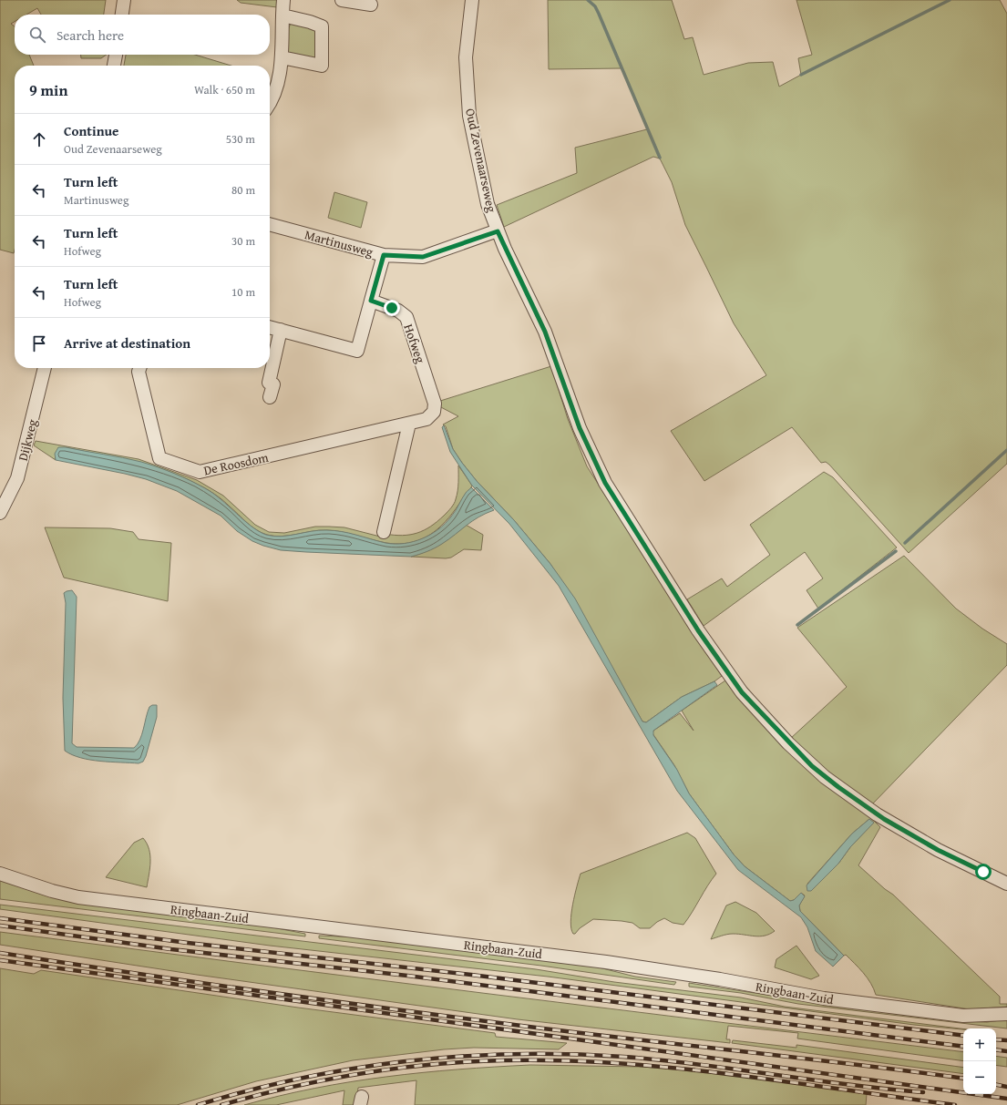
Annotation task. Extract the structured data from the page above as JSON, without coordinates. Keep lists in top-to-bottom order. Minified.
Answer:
{"streets":{"street":["Oud Zevenaarseweg","Martinusweg","Hofweg","Dijkweg","De Roosdom","Ringbaan-Zuid"]},"crossings":[["Oud Zevenaarseweg","Martinusweg"],["Hofweg","De Roosdom"]],"page":{"search":"Search here","heading":["9 min","Walk · 650 m"],"list":[["Continue","Oud Zevenaarseweg","530 m"],["Turn left","Martinusweg","80 m"],["Turn left","Hofweg","30 m"],["Turn left","Hofweg","10 m"],"Arrive at destination"],"map_buttons":["+","−"]}}
